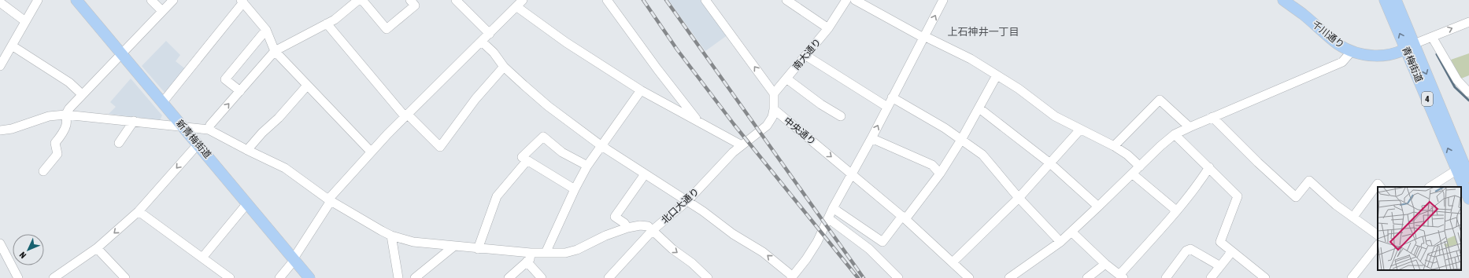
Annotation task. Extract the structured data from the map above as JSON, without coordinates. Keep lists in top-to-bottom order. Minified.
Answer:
{"streets":{"main road":["千川通り","青梅街道","4","新青梅街道"],"street":["南大通り","中央通り","北口大通り"]},"crossings":[["千川通り","青梅街道"],["中央通り","北口大通り"]],"districts":["上石神井一丁目"],"north":"bottom left"}
